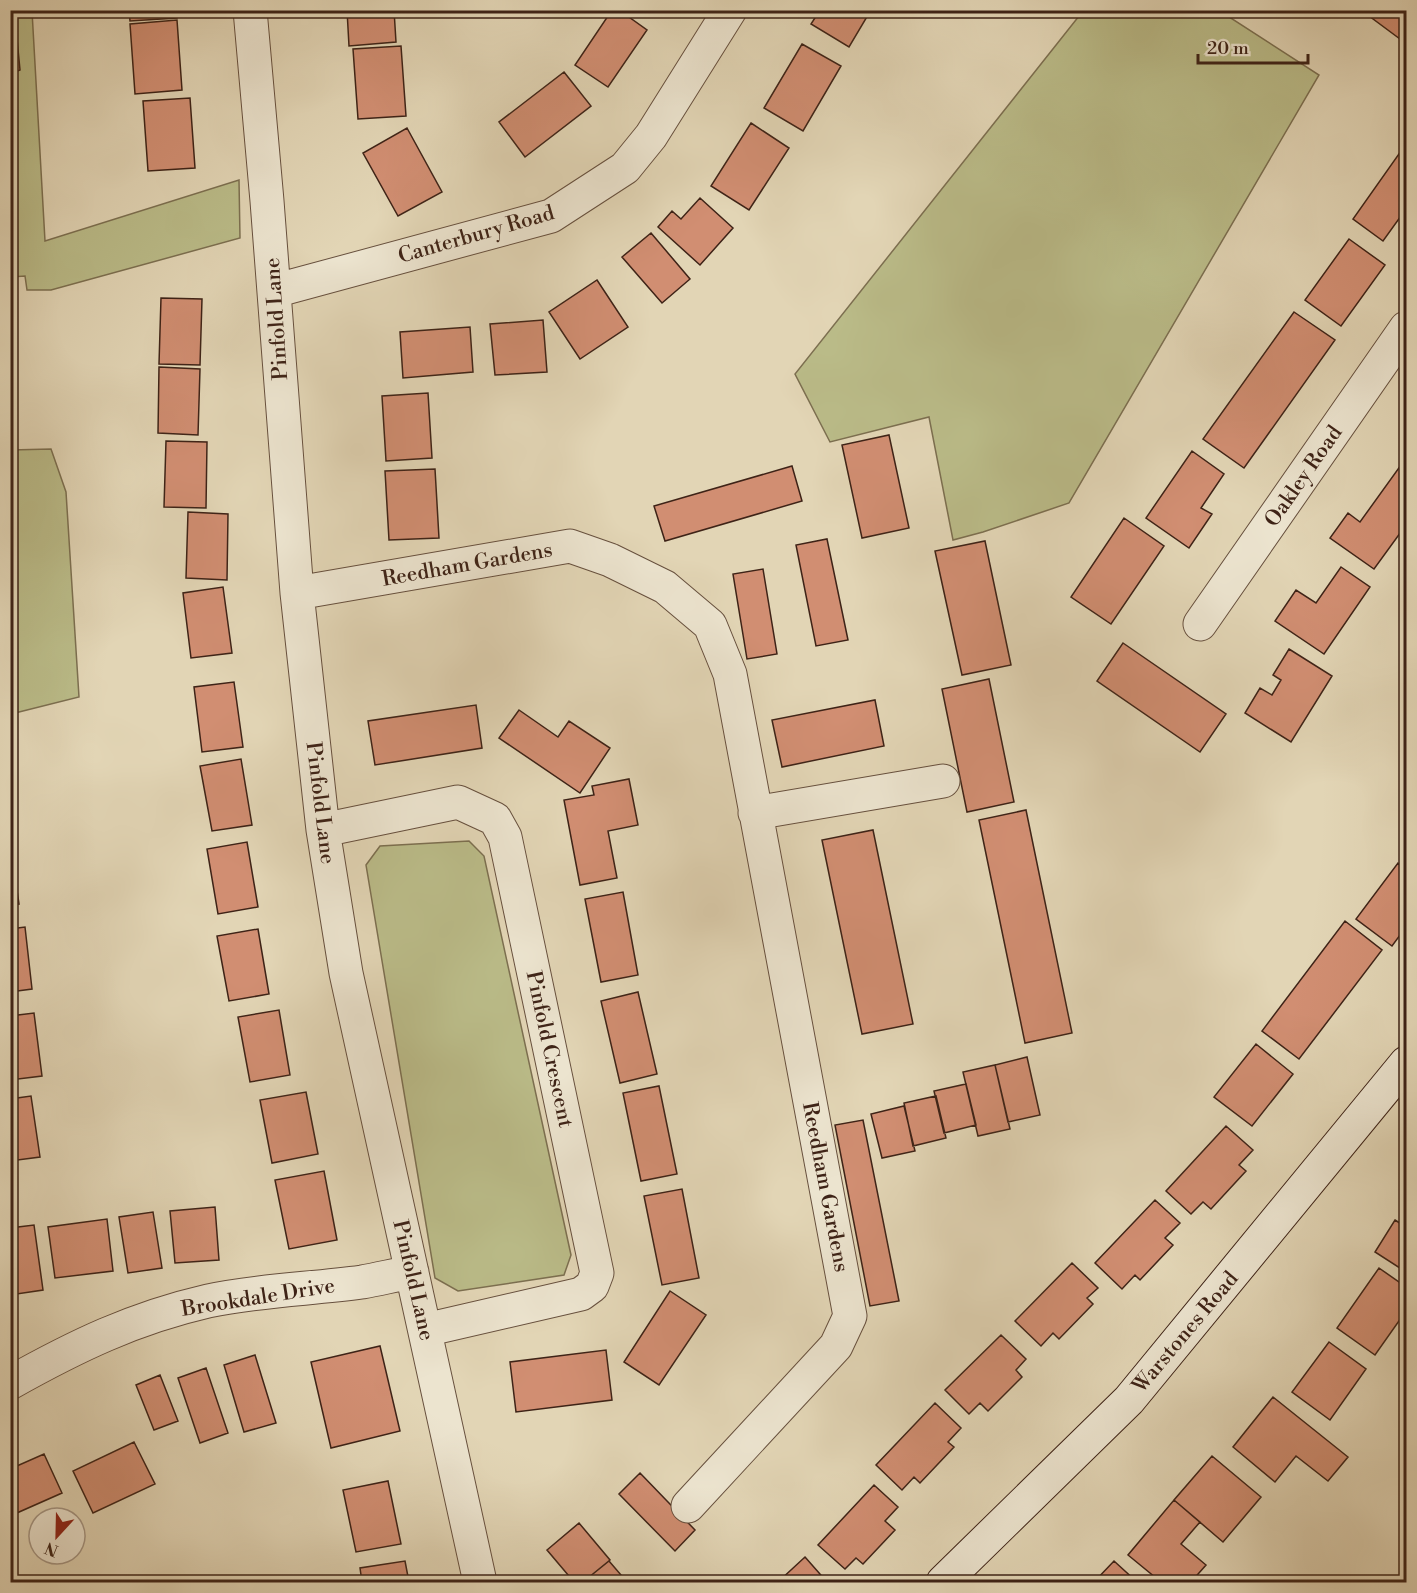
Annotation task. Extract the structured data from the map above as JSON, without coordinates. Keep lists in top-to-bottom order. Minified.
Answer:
{"streets":{"street":["Canterbury Road","Pinfold Lane","Oakley Road","Reedham Gardens","Pinfold Crescent","Brookdale Drive","Warstones Road"]},"crossings":[["Canterbury Road","Pinfold Lane"],["Pinfold Lane","Reedham Gardens"],["Pinfold Lane","Pinfold Crescent"],["Pinfold Lane","Brookdale Drive"]],"scale_bar":"20 m","north":"bottom"}
